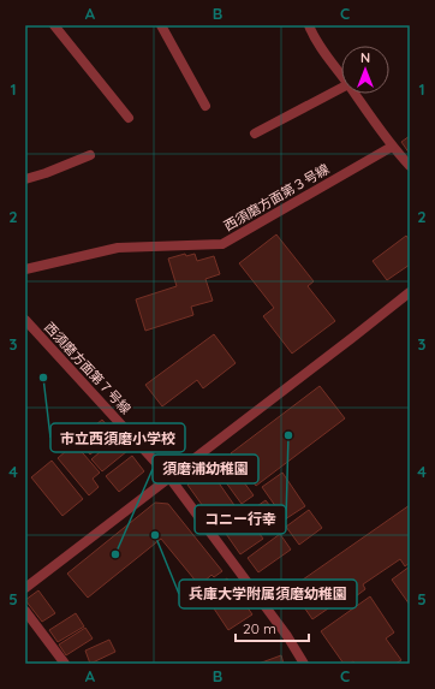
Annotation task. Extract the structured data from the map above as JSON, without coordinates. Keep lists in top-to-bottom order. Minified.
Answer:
{"streets":{"street":["西須磨方面第３号線","西須磨方面第７号線"]},"places":["市立西須磨小学校","コニー行幸","兵庫大学附属須磨幼稚園","須磨浦幼稚園"],"scale_bar":"20 m","north":"top","grid":{"columns":["A","B","C"],"rows":["1","2","3","4","5"]}}
